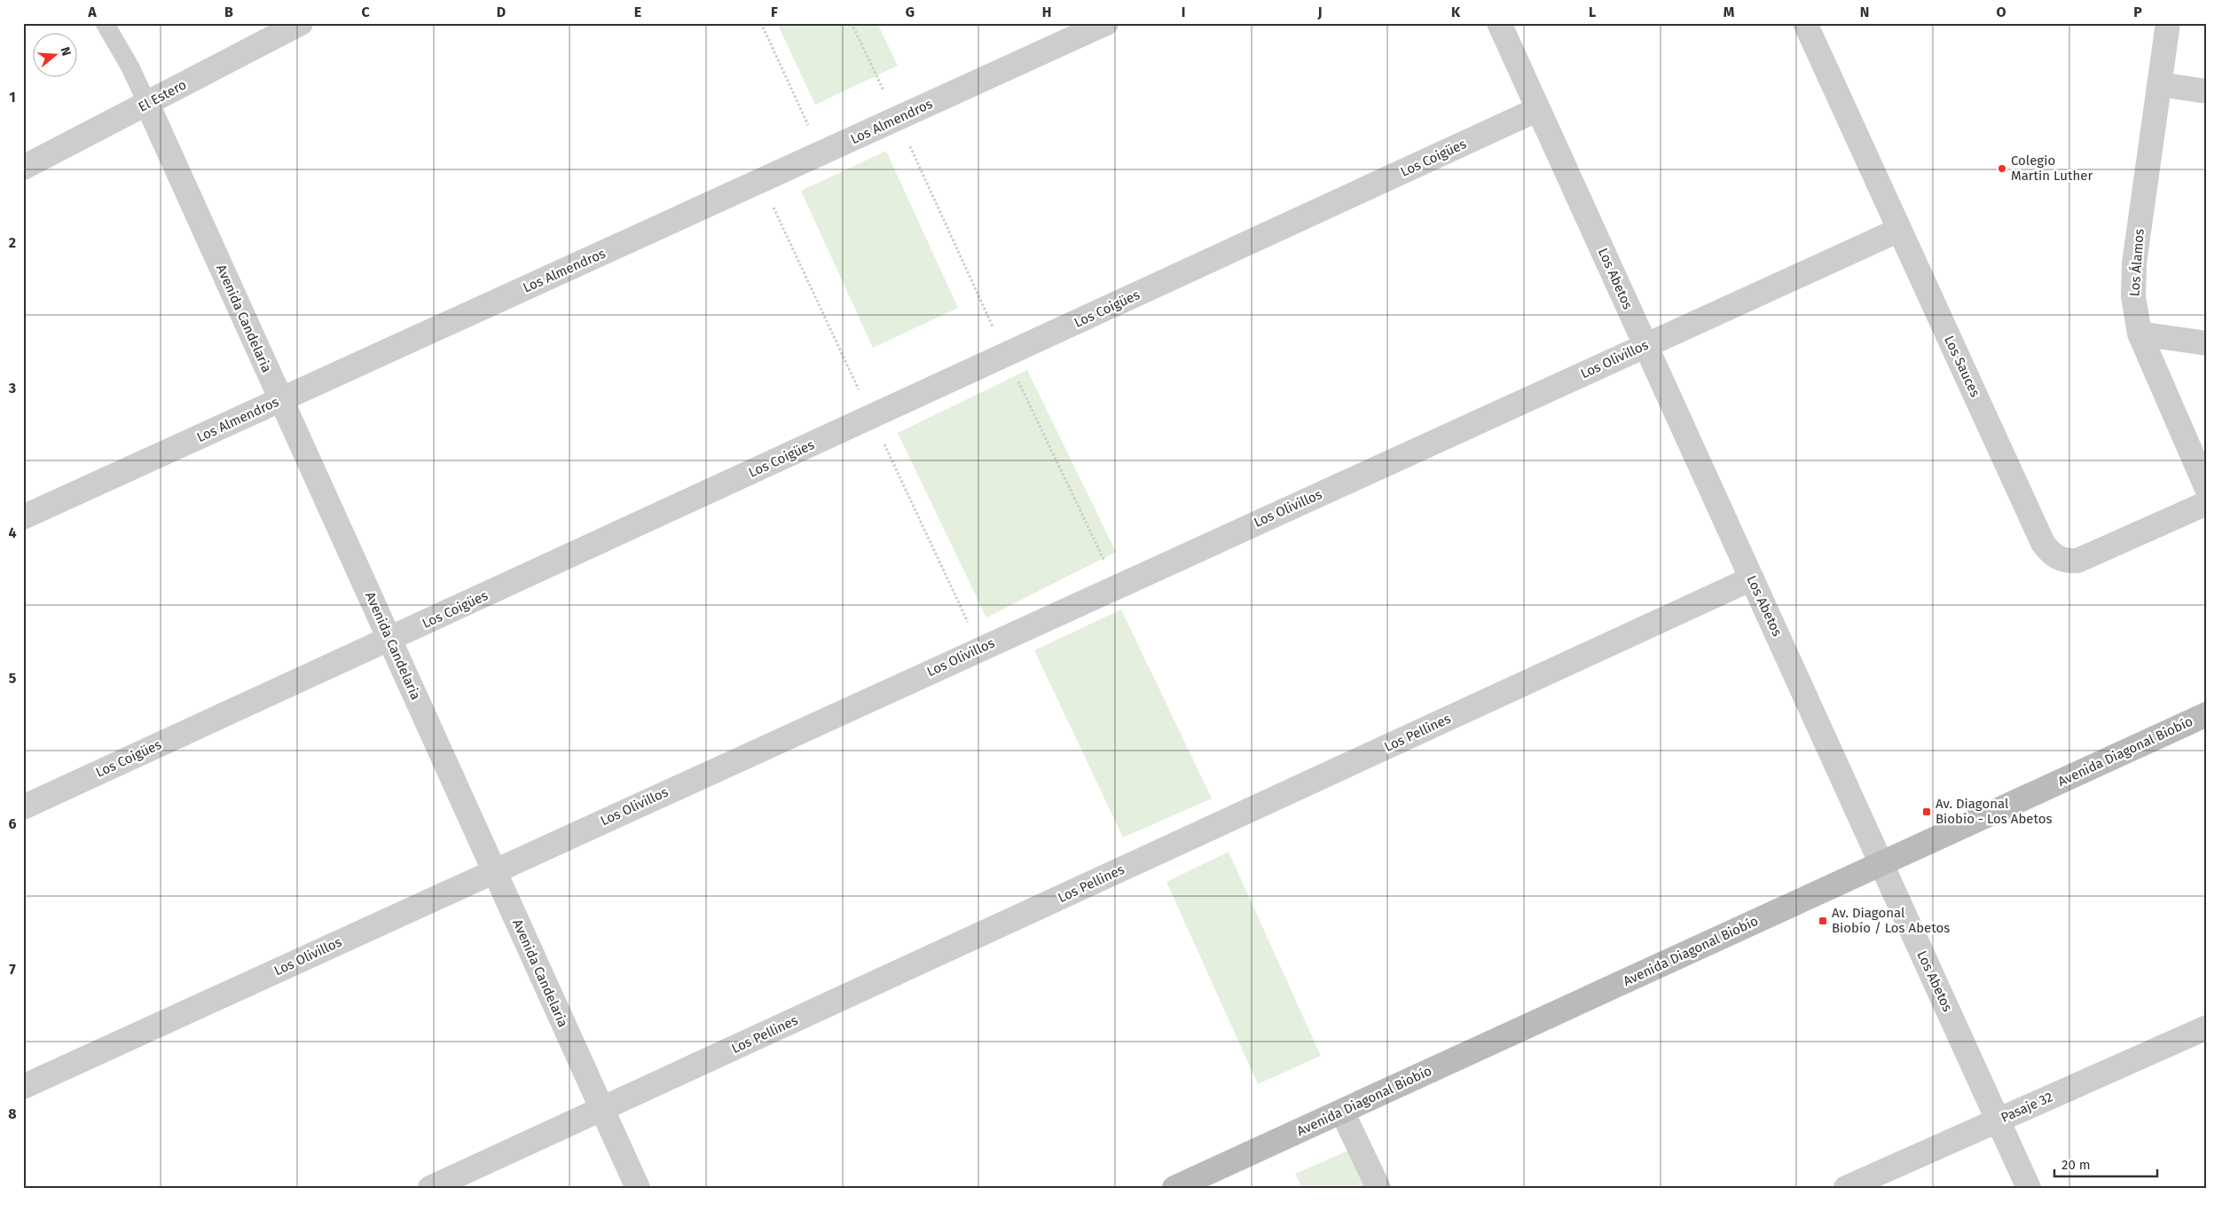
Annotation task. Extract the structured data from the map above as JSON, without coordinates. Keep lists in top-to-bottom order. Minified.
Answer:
{"streets":{"main road":["Avenida Diagonal Biobío"],"street":["El Estero","Los Almendros","Los Coigües","Los Álamos","Los Abetos","Avenida Candelaria","Los Olivillos","Los Sauces","Los Pellines","Pasaje 32"]},"crossings":[["El Estero","Avenida Candelaria"],["Los Almendros","Avenida Candelaria"],["Los Coigües","Los Abetos"],["Los Coigües","Avenida Candelaria"],["Los Abetos","Los Olivillos"],["Los Abetos","Los Pellines"],["Los Abetos","Avenida Diagonal Biobío"],["Los Abetos","Pasaje 32"],["Avenida Candelaria","Los Olivillos"],["Avenida Candelaria","Los Pellines"],["Los Olivillos","Los Sauces"]],"places":{"other":["Colegio Martin Luther"],"transit":["Av. Diagonal Biobío - Los Abetos","Av. Diagonal Biobío / Los Abetos"]},"scale_bar":"20 m","north":"right","grid":{"columns":["A","B","C","D","E","F","G","H","I","J","K","L","M","N","O","P"],"rows":["1","2","3","4","5","6","7","8"]}}
